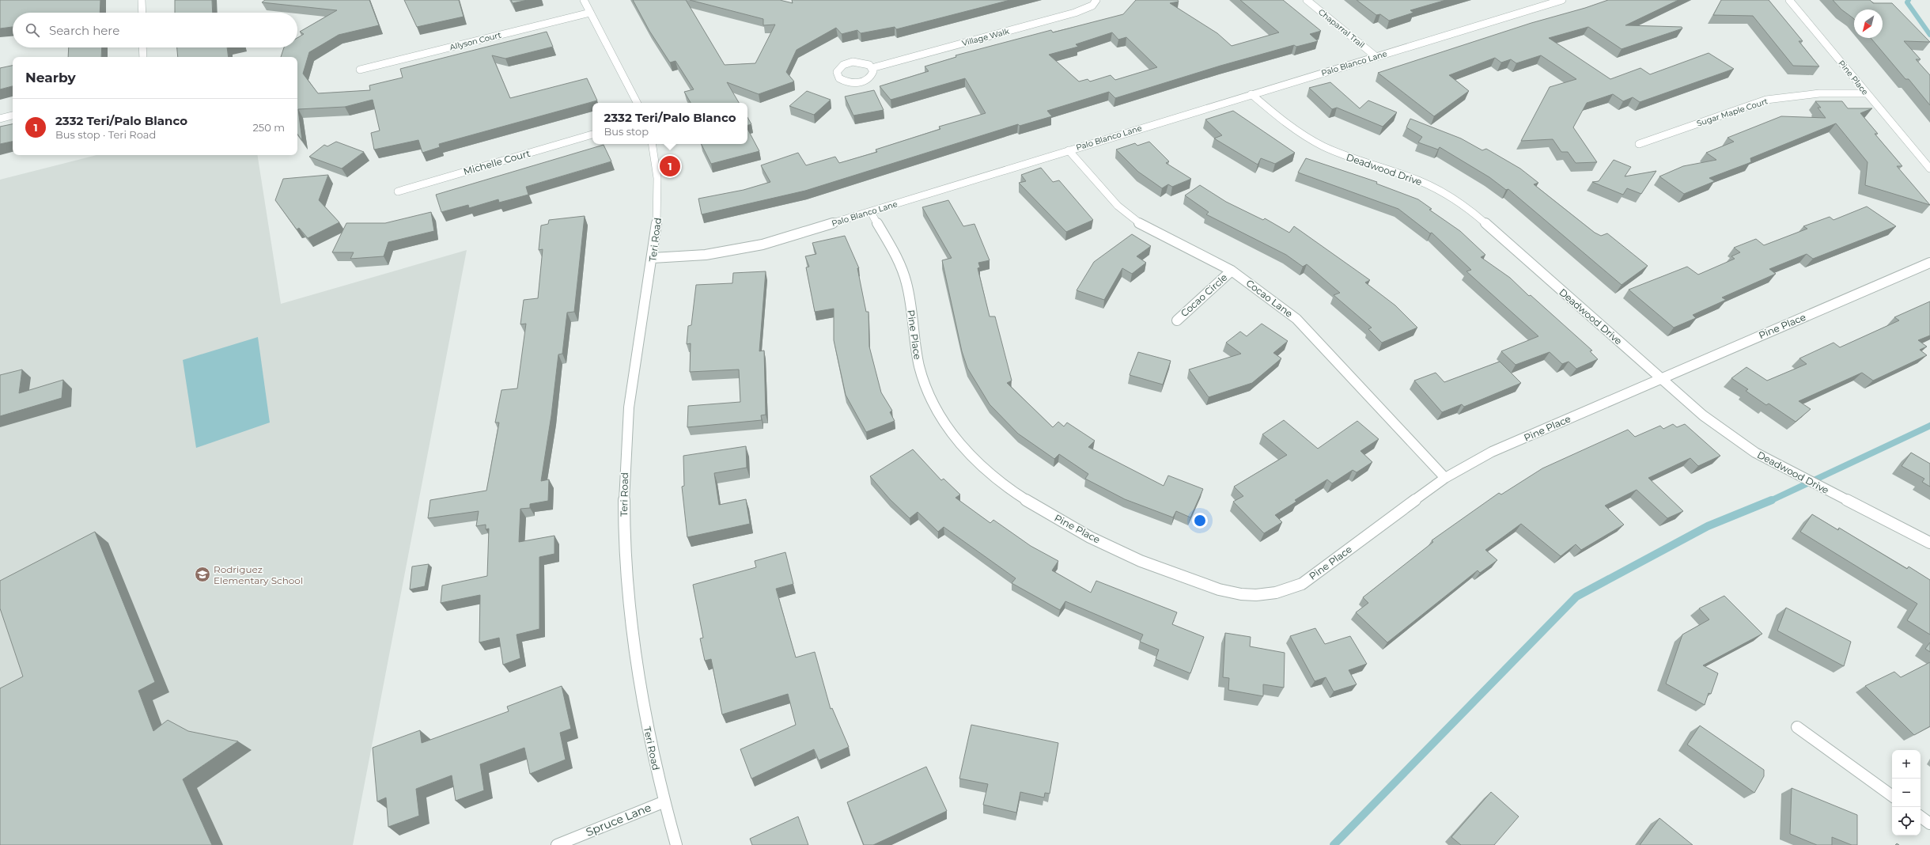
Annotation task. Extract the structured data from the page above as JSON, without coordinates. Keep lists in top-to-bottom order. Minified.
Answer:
{"streets":{"street":["Chaparral Trail","Village Walk","Allyson Court","Palo Blanco Lane","Pine Place","Sugar Maple Court","Michelle Court","Deadwood Drive","Teri Road","Cocao Circle","Cocao Lane","Spruce Lane"]},"crossings":[["Chaparral Trail","Palo Blanco Lane"],["Palo Blanco Lane","Pine Place"],["Palo Blanco Lane","Deadwood Drive"],["Palo Blanco Lane","Teri Road"],["Palo Blanco Lane","Cocao Lane"],["Pine Place","Sugar Maple Court"],["Pine Place","Deadwood Drive"],["Pine Place","Cocao Lane"],["Teri Road","Spruce Lane"],["Cocao Circle","Cocao Lane"]],"places":{"school or university":["Rodriguez Elementary School"]},"north":"bottom left","page":{"search":"Search here","heading":"Nearby","list":[{"mark":"1","name":"2332 Teri/Palo Blanco","note":"Bus stop · Teri Road","value":"250 m"}],"popup":["2332 Teri/Palo Blanco","Bus stop"],"pins":"1","map_buttons":["+","−"]}}
